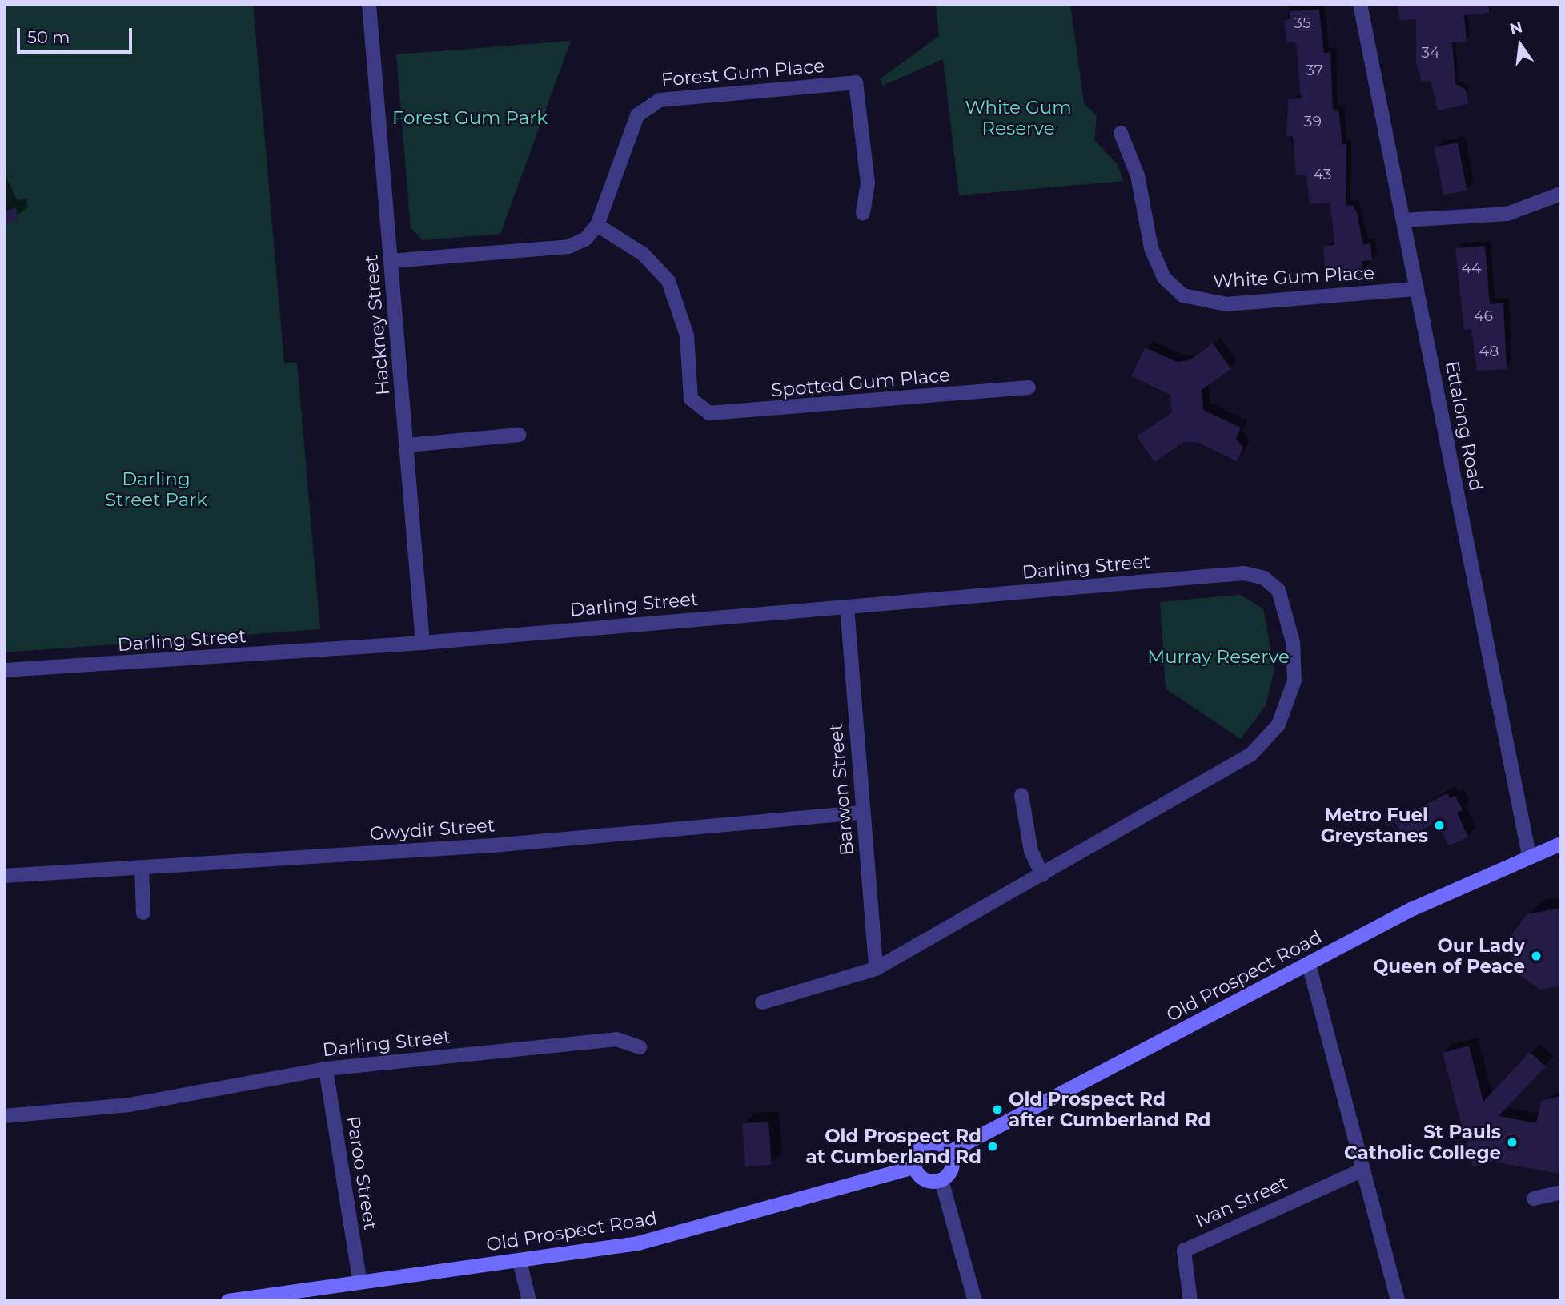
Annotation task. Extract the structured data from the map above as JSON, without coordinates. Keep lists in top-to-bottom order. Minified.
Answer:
{"streets":{"main road":["Old Prospect Road"],"street":["Forest Gum Place","White Gum Place","Hackney Street","Spotted Gum Place","Ettalong Road","Darling Street","Barwon Street","Gwydir Street","Paroo Street","Ivan Street"]},"crossings":[["Forest Gum Place","Hackney Street"],["Forest Gum Place","Spotted Gum Place"],["White Gum Place","Ettalong Road"],["Hackney Street","Darling Street"],["Ettalong Road","Old Prospect Road"],["Darling Street","Barwon Street"],["Darling Street","Paroo Street"],["Barwon Street","Gwydir Street"],["Old Prospect Road","Paroo Street"]],"parks":["White Gum Reserve","Forest Gum Park","Darling Street Park","Murray Reserve"],"places":["Metro Fuel Greystanes","Our Lady Queen of Peace","Old Prospect Rd after Cumberland Rd","St Pauls Catholic College","Old Prospect Rd at Cumberland Rd"],"house_numbers":["35","34","37","39","43","44","46","48"],"scale_bar":"50 m","north":"top"}
